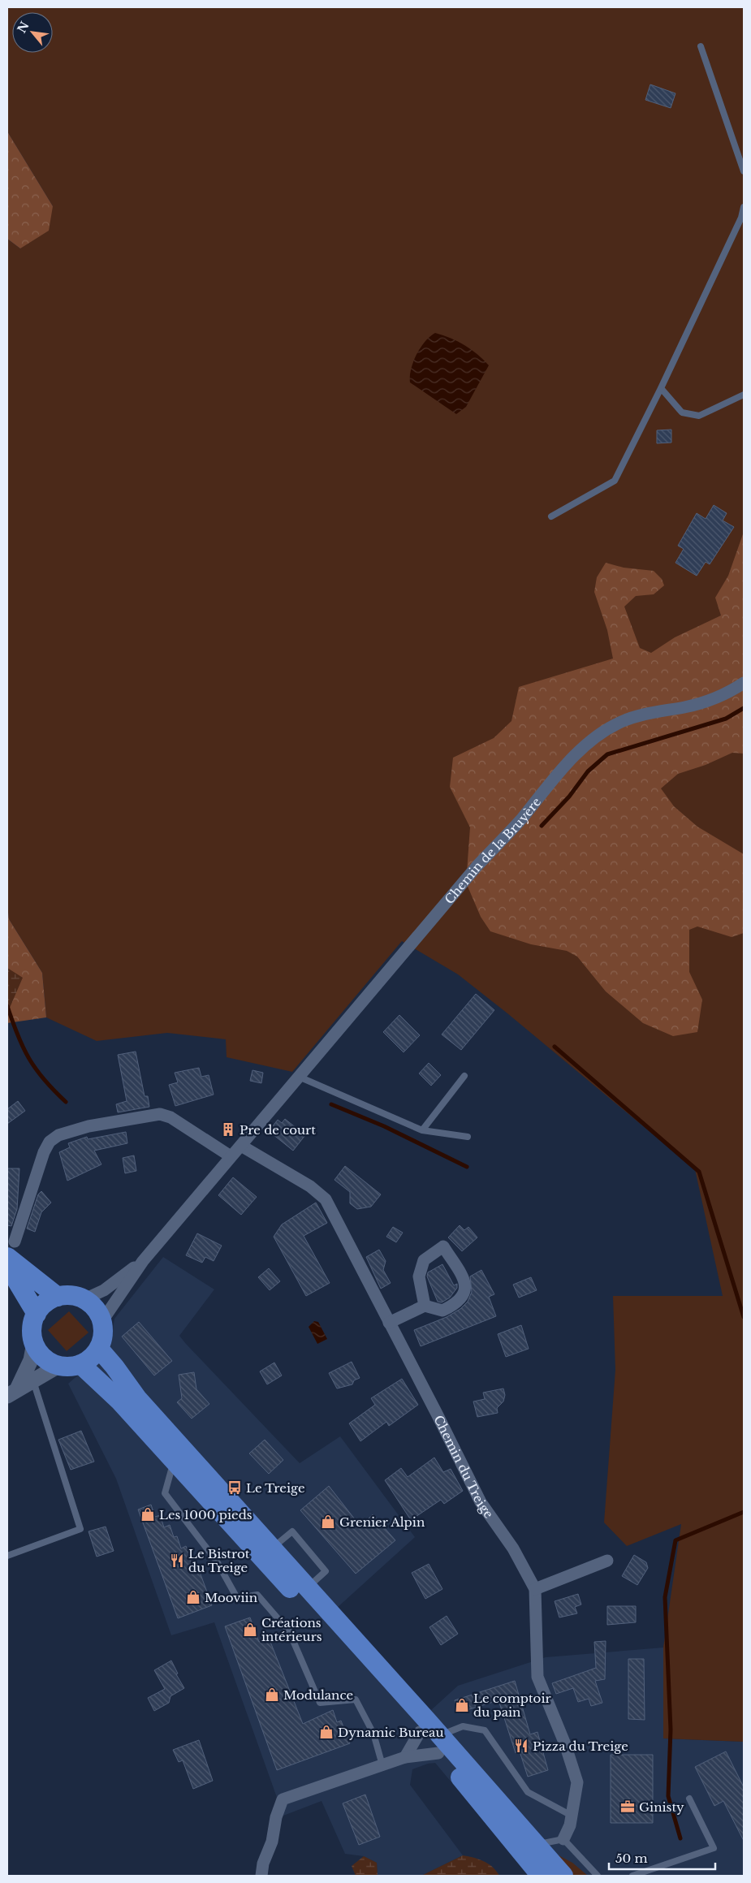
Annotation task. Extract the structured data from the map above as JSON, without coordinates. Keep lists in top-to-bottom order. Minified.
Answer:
{"streets":{"street":["Chemin de la Bruyère","Chemin du Treige"]},"crossings":[["Chemin de la Bruyère","Chemin du Treige"]],"places":{"building":["Pre de court"],"bus stop":["Le Treige"],"shop":["Les 1000 pieds","Grenier Alpin","Mooviin","Créations intérieurs","Modulance","Le comptoir du pain","Dynamic Bureau"],"restaurant":["Le Bistrot du Treige","Pizza du Treige"],"office":["Ginisty"]},"scale_bar":"50 m","north":"top left"}
